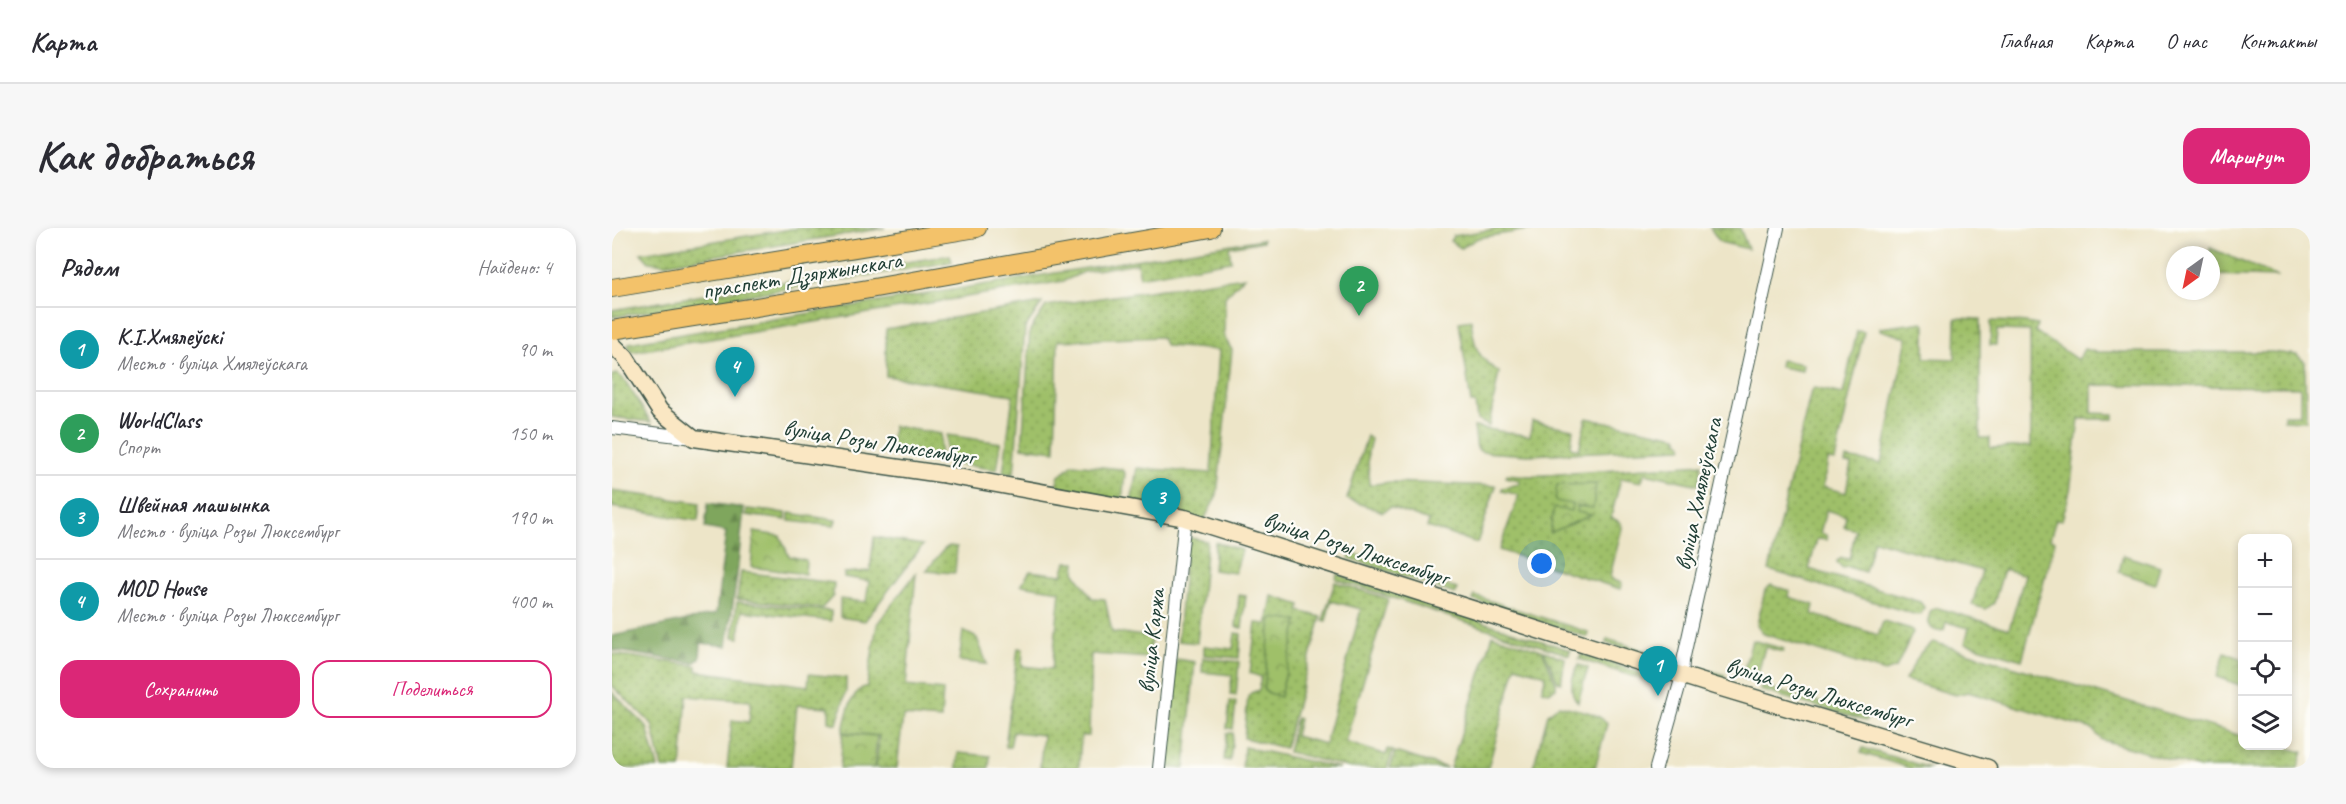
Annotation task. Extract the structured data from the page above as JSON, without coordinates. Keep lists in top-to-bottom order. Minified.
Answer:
{"streets":{"main road":["праспект Дзяржынскага"],"street":["вуліца Розы Люксембург","вуліца Хмялеўскага","вуліца Каржа"]},"crossings":[["вуліца Розы Люксембург","вуліца Хмялеўскага"],["вуліца Розы Люксембург","вуліца Каржа"]],"north":"bottom left","page":{"header":"Карта","nav":["Главная","Карта","О нас","Контакты"],"buttons":["Маршрут",["Сохранить","Поделиться"]],"title":"Как добраться","heading":["Рядом","Найдено: 4"],"pins":["2","4","3","1"],"list":[{"mark":"1","name":"К.І.Хмялеўскі","note":"Место · вуліца Хмялеўскага","value":"90 m"},{"mark":"2","name":"WorldClass","note":"Спорт","value":"150 m"},{"mark":"3","name":"Швейная машынка","note":"Место · вуліца Розы Люксембург","value":"190 m"},{"mark":"4","name":"MOD House","note":"Место · вуліца Розы Люксембург","value":"400 m"}],"map_buttons":["+","−"]}}
